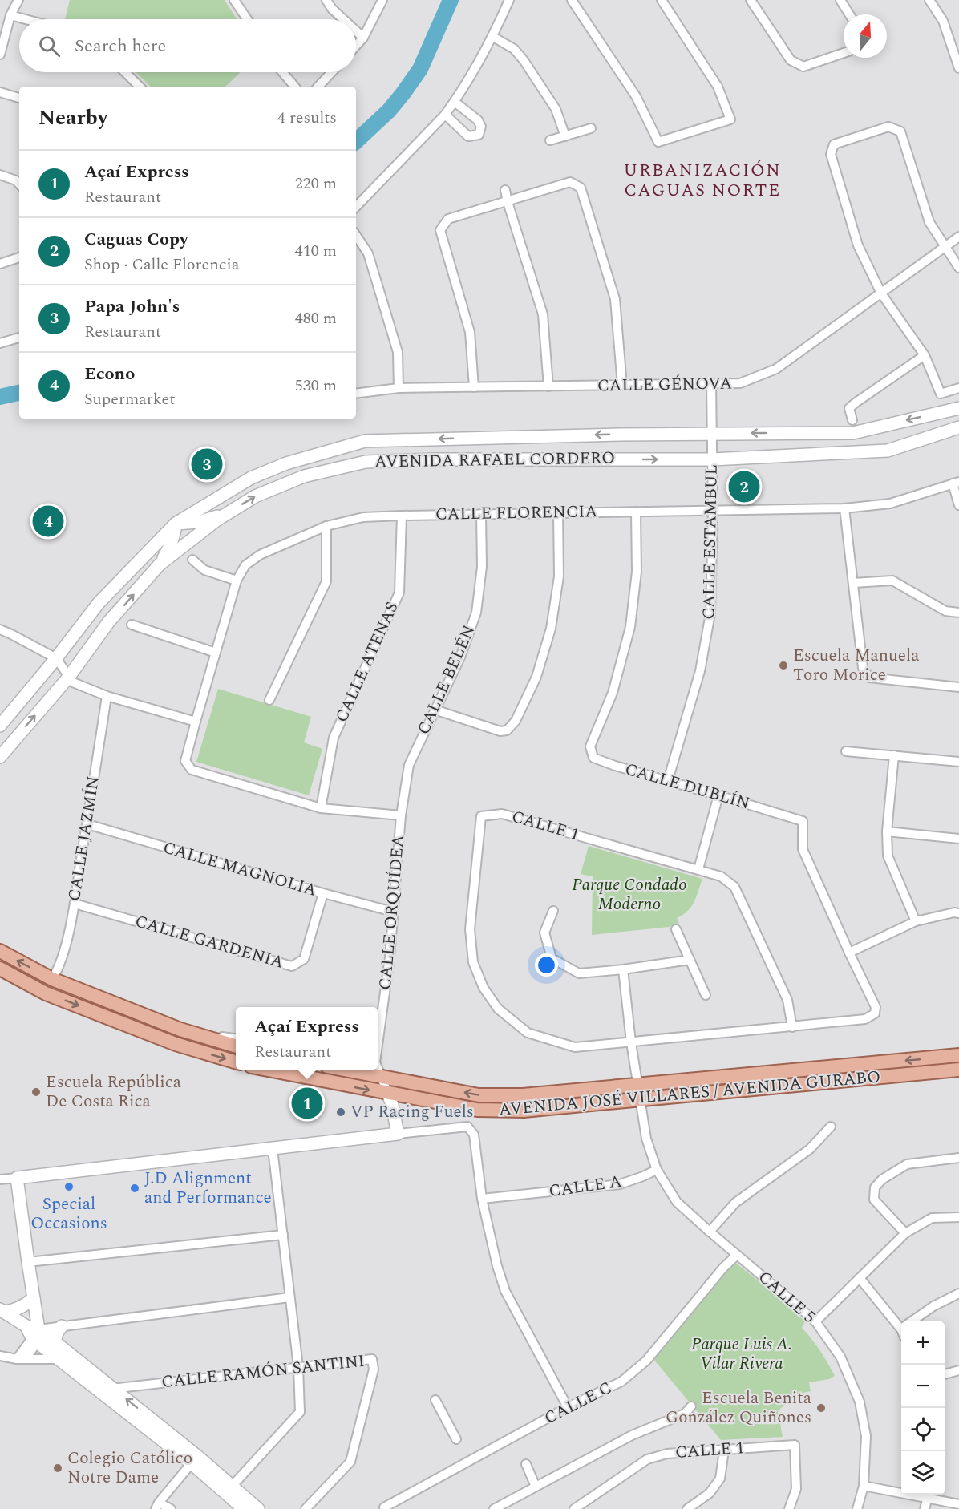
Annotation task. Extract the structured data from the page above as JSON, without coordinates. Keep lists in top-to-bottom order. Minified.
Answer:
{"streets":{"main road":["AVENIDA RAFAEL CORDERO","AVENIDA JOSÉ VILLARES / AVENIDA GURABO"],"street":["CALLE GÉNOVA","CALLE FLORENCIA","CALLE ESTAMBUL","CALLE ATENAS","CALLE BELÉN","CALLE DUBLÍN","CALLE 1","CALLE JAZMÍN","CALLE MAGNOLIA","CALLE ORQUÍDEA","CALLE GARDENIA","CALLE A","CALLE 5","CALLE RAMÓN SANTINI","CALLE C"]},"crossings":[["CALLE GÉNOVA","CALLE ESTAMBUL"],["AVENIDA RAFAEL CORDERO","CALLE ESTAMBUL"],["CALLE FLORENCIA","CALLE ESTAMBUL"],["CALLE FLORENCIA","CALLE ATENAS"],["CALLE FLORENCIA","CALLE BELÉN"],["CALLE FLORENCIA","CALLE DUBLÍN"],["CALLE FLORENCIA","CALLE ORQUÍDEA"],["CALLE ESTAMBUL","CALLE DUBLÍN"],["CALLE BELÉN","CALLE ORQUÍDEA"],["CALLE DUBLÍN","CALLE 1"],["CALLE JAZMÍN","CALLE MAGNOLIA"],["CALLE JAZMÍN","CALLE GARDENIA"],["CALLE MAGNOLIA","CALLE ORQUÍDEA"],["CALLE MAGNOLIA","CALLE GARDENIA"],["CALLE ORQUÍDEA","AVENIDA JOSÉ VILLARES / AVENIDA GURABO"],["CALLE 5","CALLE C"]],"districts":["URBANIZACIÓN CAGUAS NORTE"],"parks":["Parque Condado Moderno","Parque Luis A. Vilar Rivera"],"places":["Escuela Manuela Toro Morice","Escuela República De Costa Rica","VP Racing Fuels","Special Occasions","J.D Alignment and Performance","Escuela Benita González Quiñones","Colegio Católico Notre Dame"],"north":"top","page":{"search":"Search here","heading":["Nearby","4 results"],"list":[{"mark":"1","name":"Açaí Express","note":"Restaurant","value":"220 m"},{"mark":"2","name":"Caguas Copy","note":"Shop · Calle Florencia","value":"410 m"},{"mark":"3","name":"Papa John's","note":"Restaurant","value":"480 m"},{"mark":"4","name":"Econo","note":"Supermarket","value":"530 m"}],"pins":["3","2","4","1"],"popup":["Açaí Express","Restaurant"],"map_buttons":["+","−"]}}
